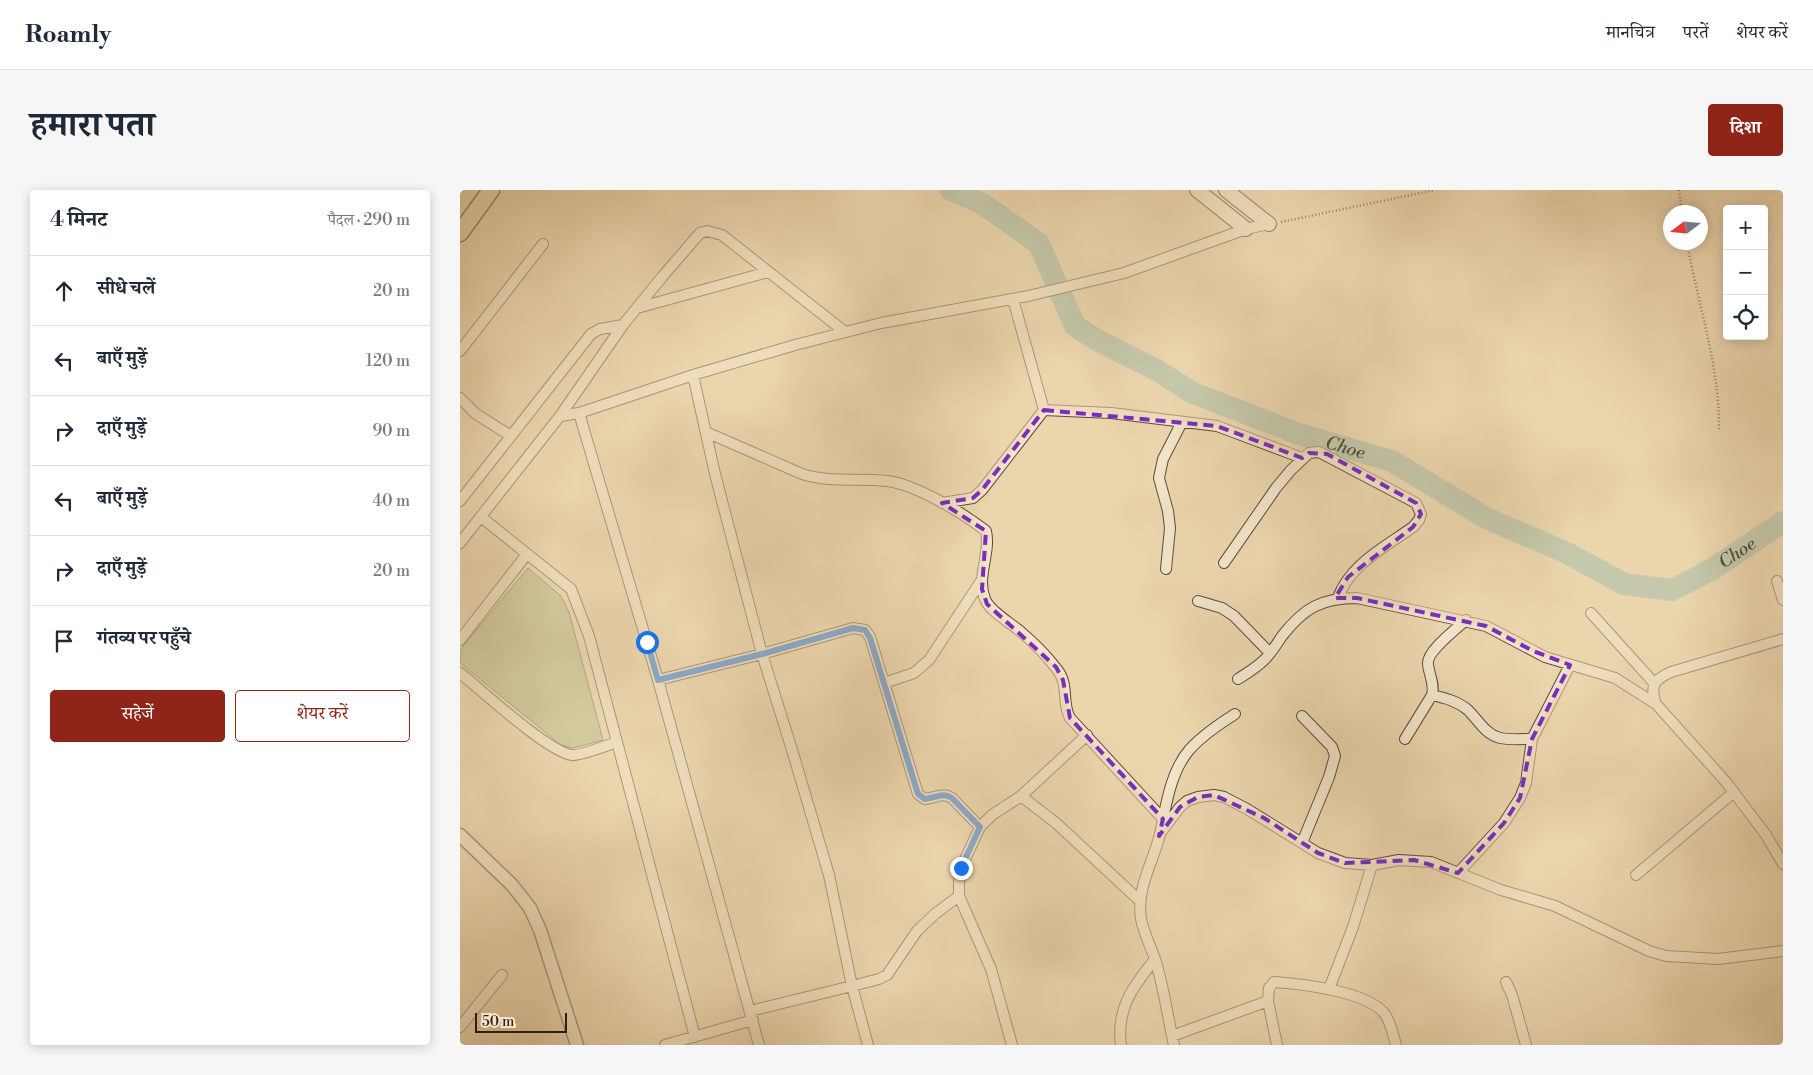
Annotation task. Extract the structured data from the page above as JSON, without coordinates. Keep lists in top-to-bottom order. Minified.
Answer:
{"water":["Choe"],"scale_bar":"50 m","north":"left","page":{"header":"Roamly","nav":["मानचित्र","परतें","शेयर करें"],"title":"हमारा पता","buttons":["दिशा",["सहेजें","शेयर करें"]],"heading":["4 मिनट","पैदल · 290 m"],"map_buttons":["+","−"],"list":[["सीधे चलें","20 m"],["बाएँ मुड़ें","120 m"],["दाएँ मुड़ें","90 m"],["बाएँ मुड़ें","40 m"],["दाएँ मुड़ें","20 m"],"गंतव्य पर पहुँचे"],"scale":"50 m"}}
